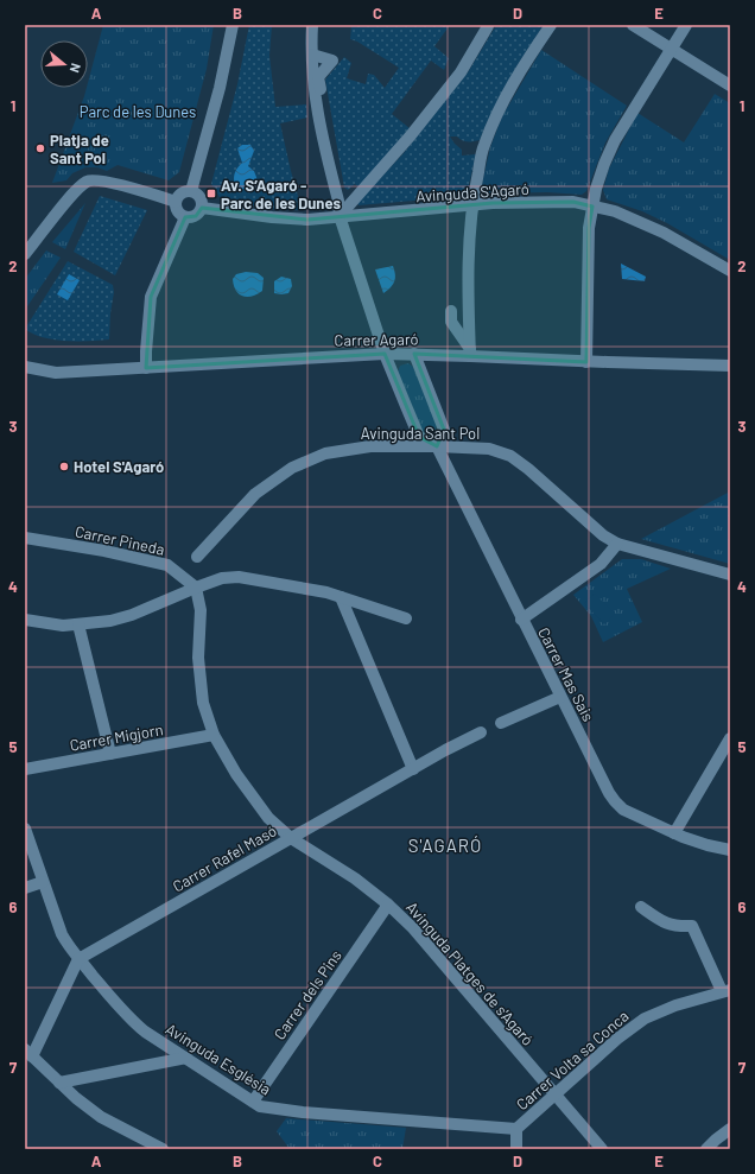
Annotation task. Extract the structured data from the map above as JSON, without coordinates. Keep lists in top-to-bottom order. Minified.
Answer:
{"streets":{"street":["Avinguda S'Agaró","Carrer Agaró","Avinguda Sant Pol","Carrer Pineda","Carrer Mas Sais","Carrer Migjorn","Carrer Rafel Masó","Avinguda Platges de s'Agaró","Carrer dels Pins","Avinguda Església","Carrer Volta sa Conca"]},"crossings":[["Avinguda Sant Pol","Carrer Mas Sais"],["Carrer Pineda","Avinguda Platges de s'Agaró"],["Carrer Migjorn","Avinguda Platges de s'Agaró"],["Carrer Rafel Masó","Avinguda Platges de s'Agaró"],["Carrer Rafel Masó","Avinguda Església"],["Avinguda Platges de s'Agaró","Carrer dels Pins"],["Avinguda Platges de s'Agaró","Carrer Volta sa Conca"],["Carrer dels Pins","Avinguda Església"],["Avinguda Església","Carrer Volta sa Conca"]],"districts":["S'AGARÓ"],"parks":["Parc de les Dunes"],"places":{"other":["Platja de Sant Pol","Hotel S'Agaró"],"transit":["Av. S’Agaró - Parc de les Dunes"]},"north":"right","grid":{"columns":["A","B","C","D","E"],"rows":["1","2","3","4","5","6","7"]}}
